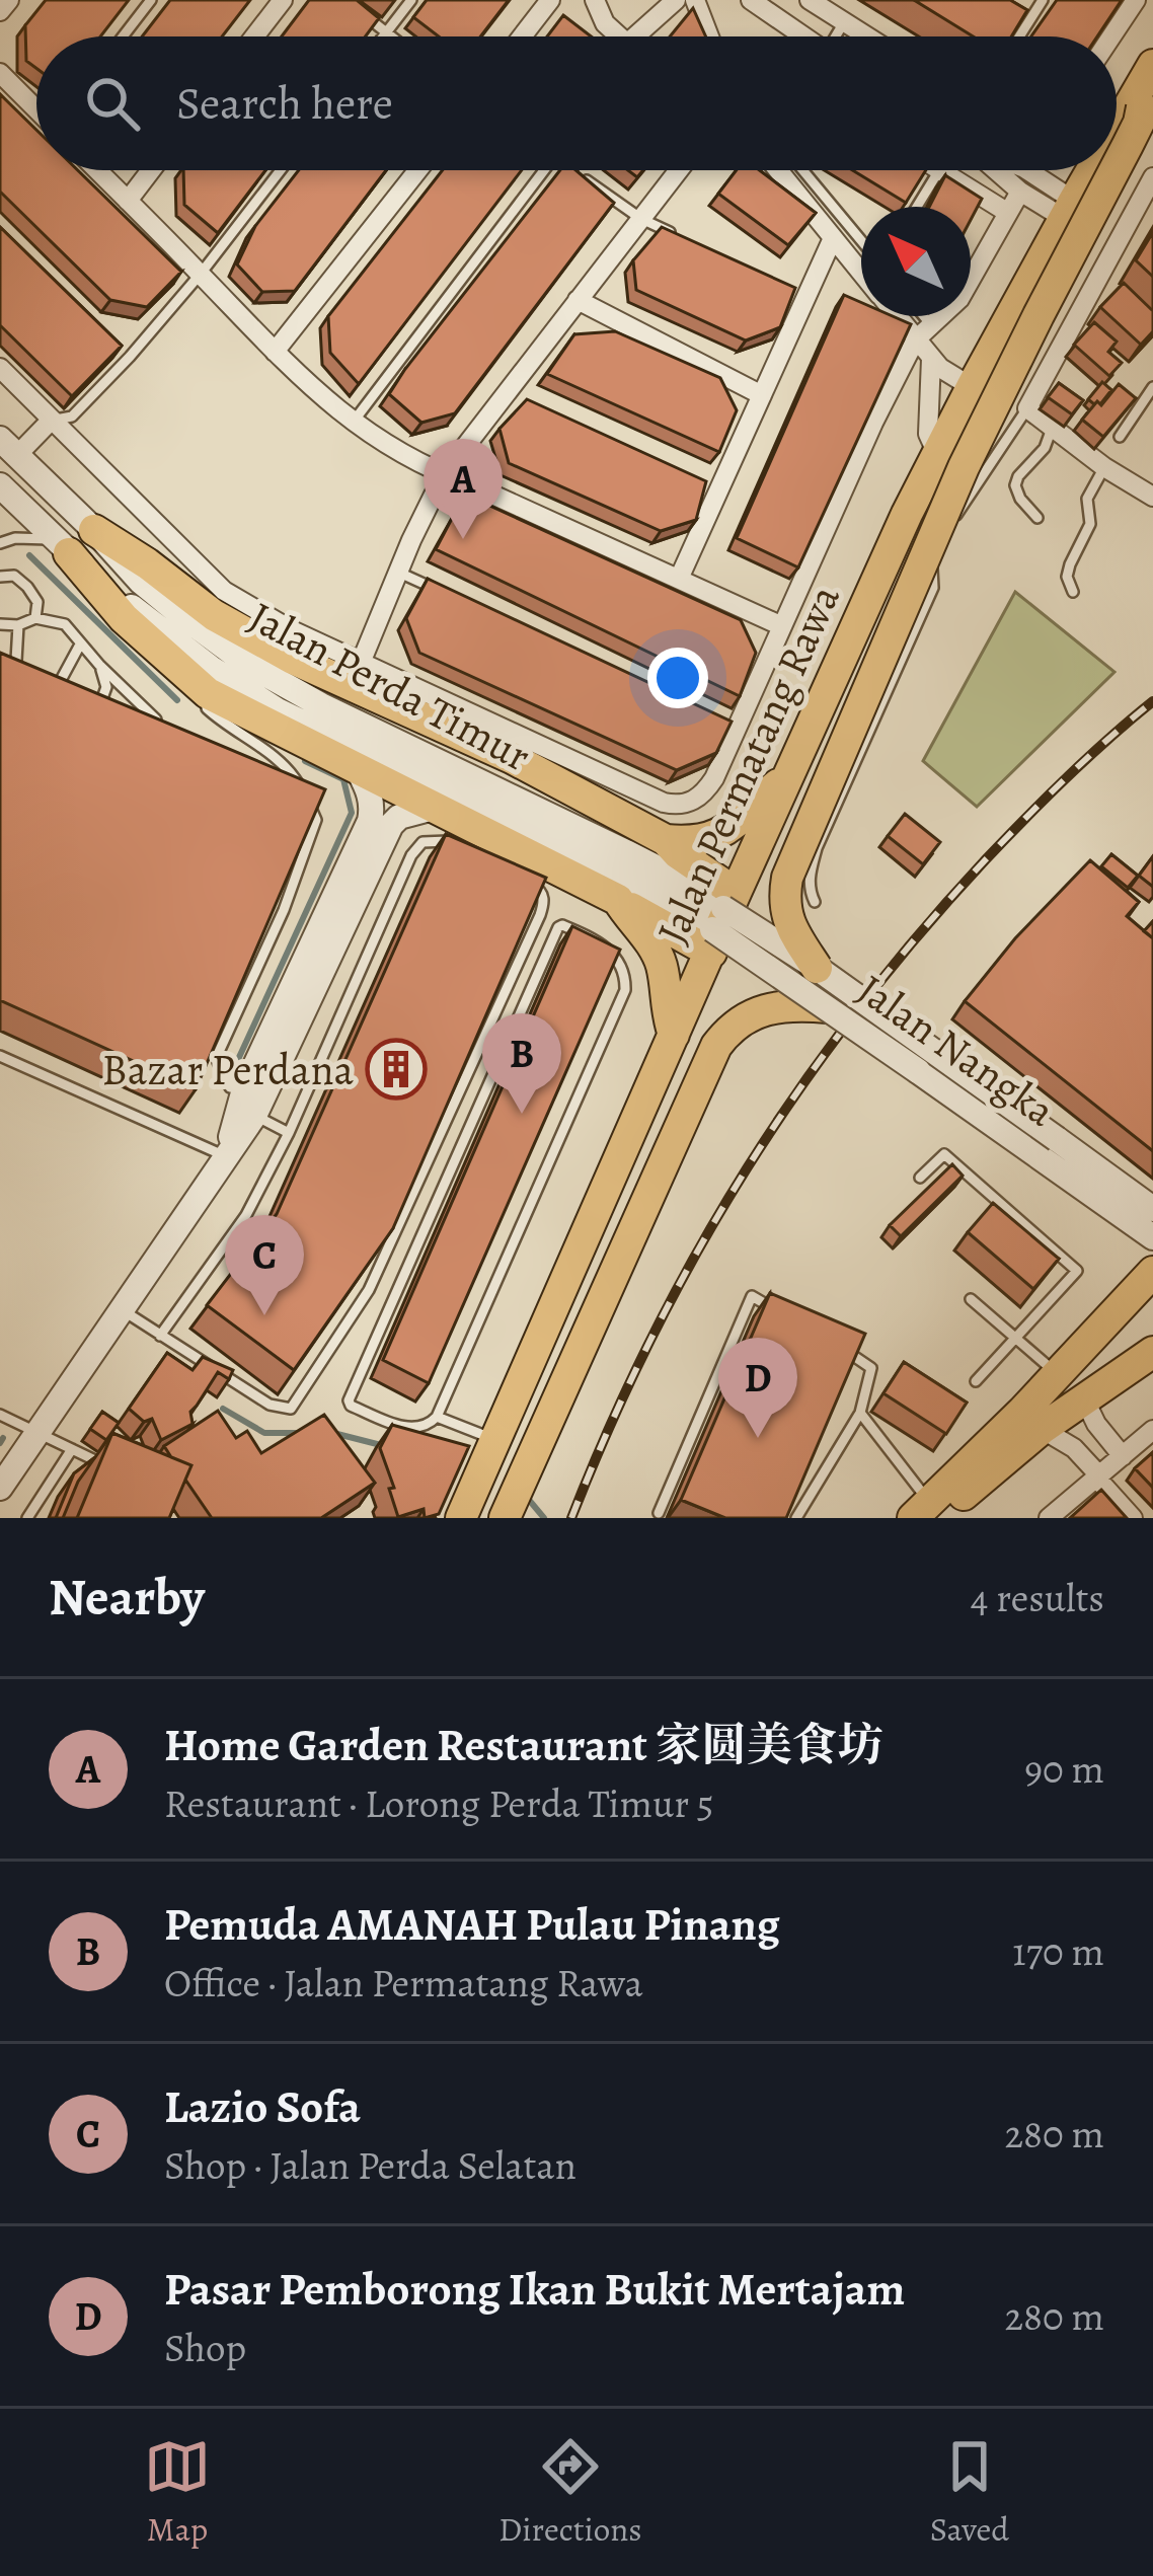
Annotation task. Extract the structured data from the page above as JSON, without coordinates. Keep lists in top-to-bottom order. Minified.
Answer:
{"streets":{"main road":["Jalan Permatang Rawa"],"street":["Jalan Perda Timur","Jalan Nangka"]},"crossings":[["Jalan Perda Timur","Jalan Permatang Rawa"],["Jalan Perda Timur","Jalan Nangka"],["Jalan Permatang Rawa","Jalan Nangka"]],"places":{"building":["Bazar Perdana"]},"north":"top left","page":{"search":"Search here","pins":["A","B","C","D"],"heading":["Nearby","4 results"],"list":[{"mark":"A","name":"Home Garden Restaurant 家圆美食坊","note":"Restaurant · Lorong Perda Timur 5","value":"90 m"},{"mark":"B","name":"Pemuda AMANAH Pulau Pinang","note":"Office · Jalan Permatang Rawa","value":"170 m"},{"mark":"C","name":"Lazio Sofa","note":"Shop · Jalan Perda Selatan","value":"280 m"},{"mark":"D","name":"Pasar Pemborong Ikan Bukit Mertajam","note":"Shop","value":"280 m"}],"nav":["Map","Directions","Saved"]}}
